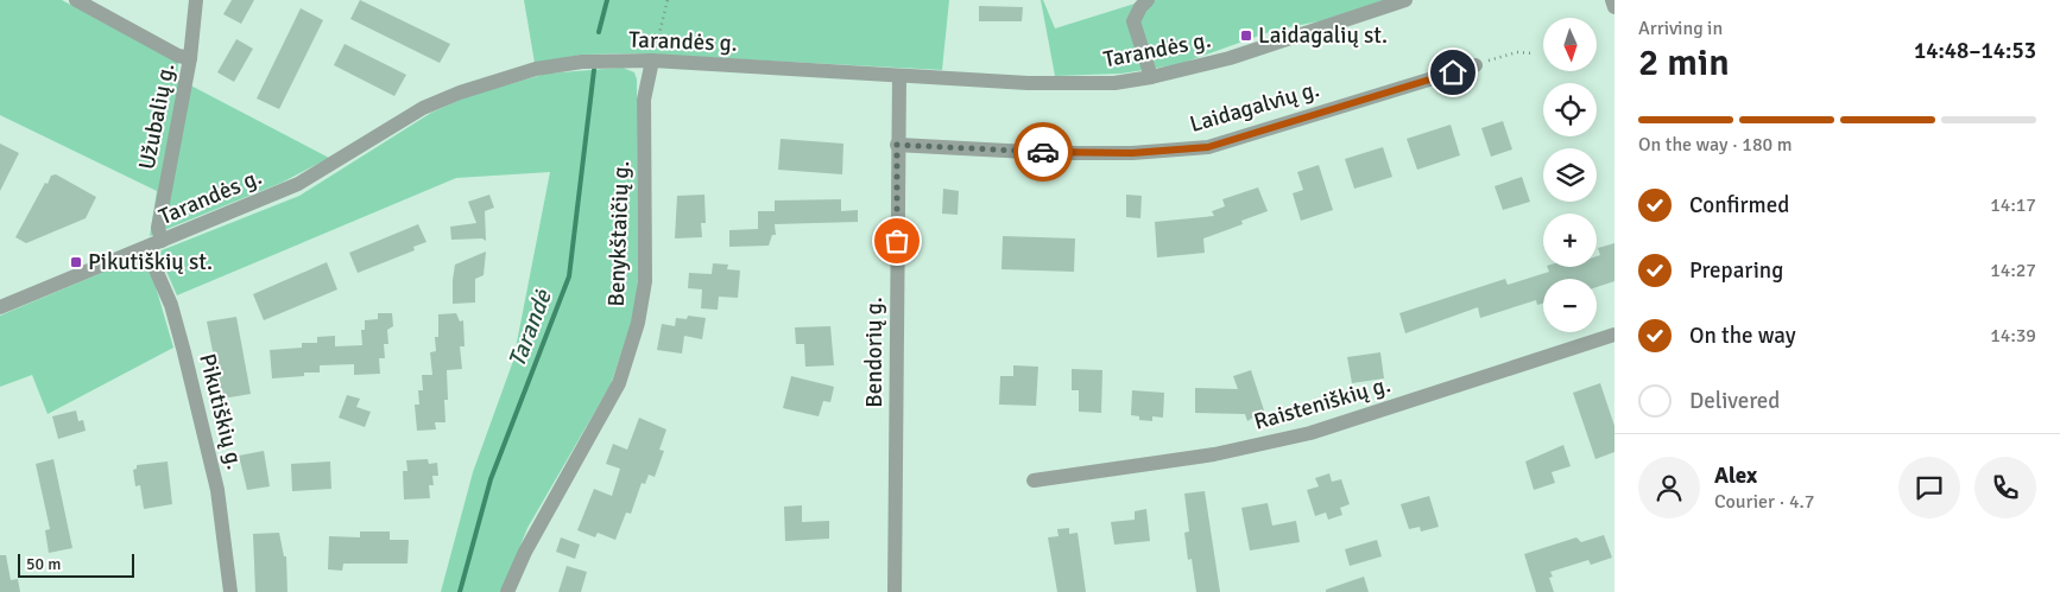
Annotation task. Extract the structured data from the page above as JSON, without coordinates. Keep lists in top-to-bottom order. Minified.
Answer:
{"streets":{"street":["Tarandės g.","Laidagalvių g.","Užubalių g.","Benykštaičių g.","Bendorių g.","Raisteniškių g.","Pikutiškių g."]},"crossings":[["Tarandės g.","Užubalių g."],["Tarandės g.","Benykštaičių g."],["Tarandės g.","Bendorių g."],["Tarandės g.","Pikutiškių g."],["Laidagalvių g.","Bendorių g."]],"water":["Tarandė"],"places":{"transit":["Laidagalių st.","Pikutiškių st."]},"scale_bar":"50 m","north":"bottom","page":{"heading":["2 min","Arriving in","14:48–14:53"],"panel":["Alex","Courier · 4.7"],"map_buttons":["+","−"],"bar":"On the way · 180 m","list":[["Confirmed","14:17"],["Preparing","14:27"],["On the way","14:39"],"Delivered"],"scale":"50 m"}}
